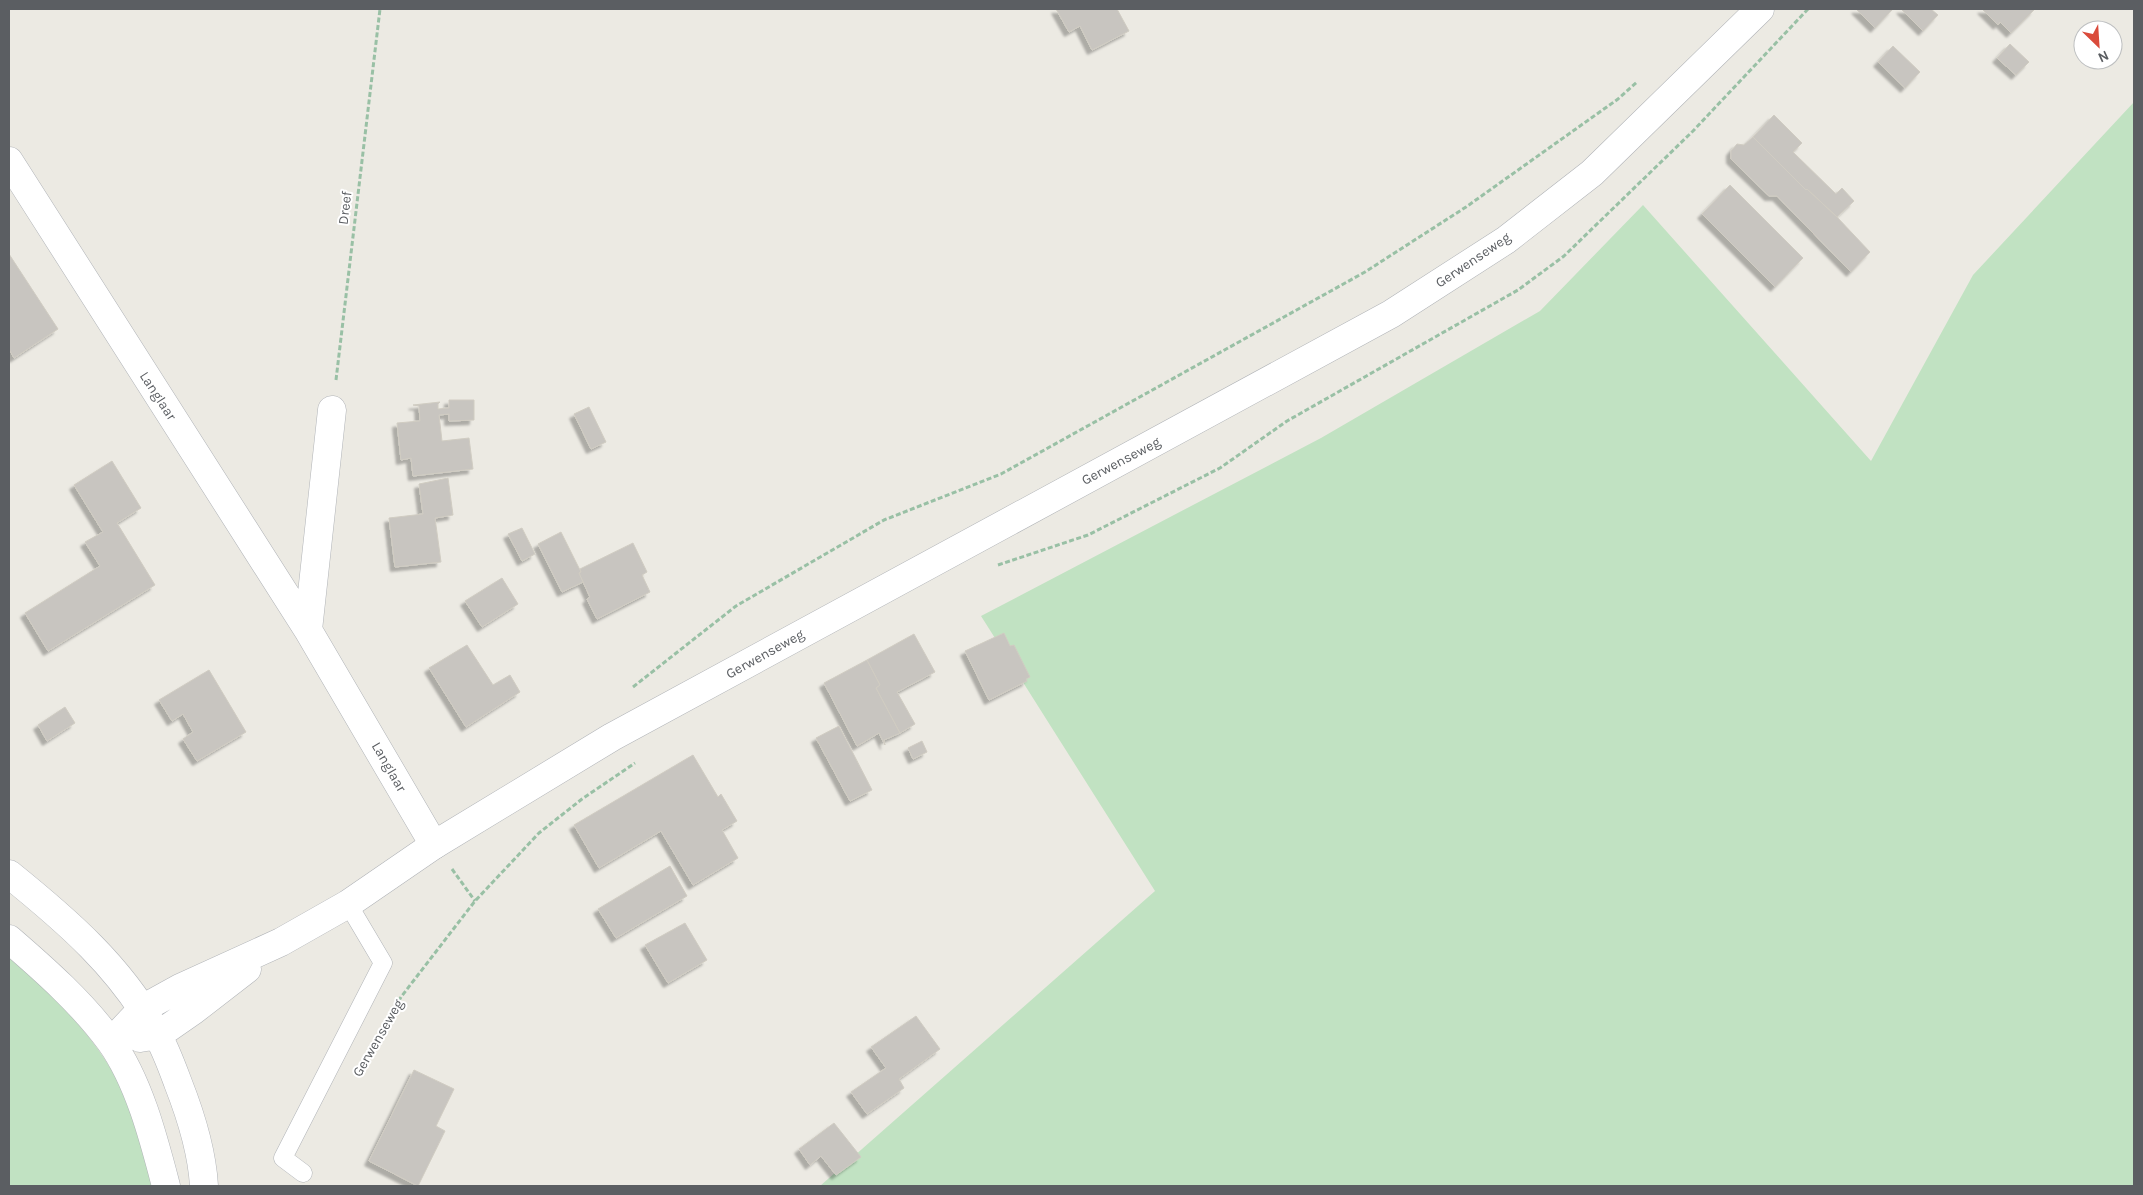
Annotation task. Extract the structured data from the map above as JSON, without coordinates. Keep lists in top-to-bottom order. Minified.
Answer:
{"streets":{"street":["Gerwenseweg","Langlaar"],"path":["Dreef"]},"crossings":[["Gerwenseweg","Langlaar"]],"north":"bottom right"}
